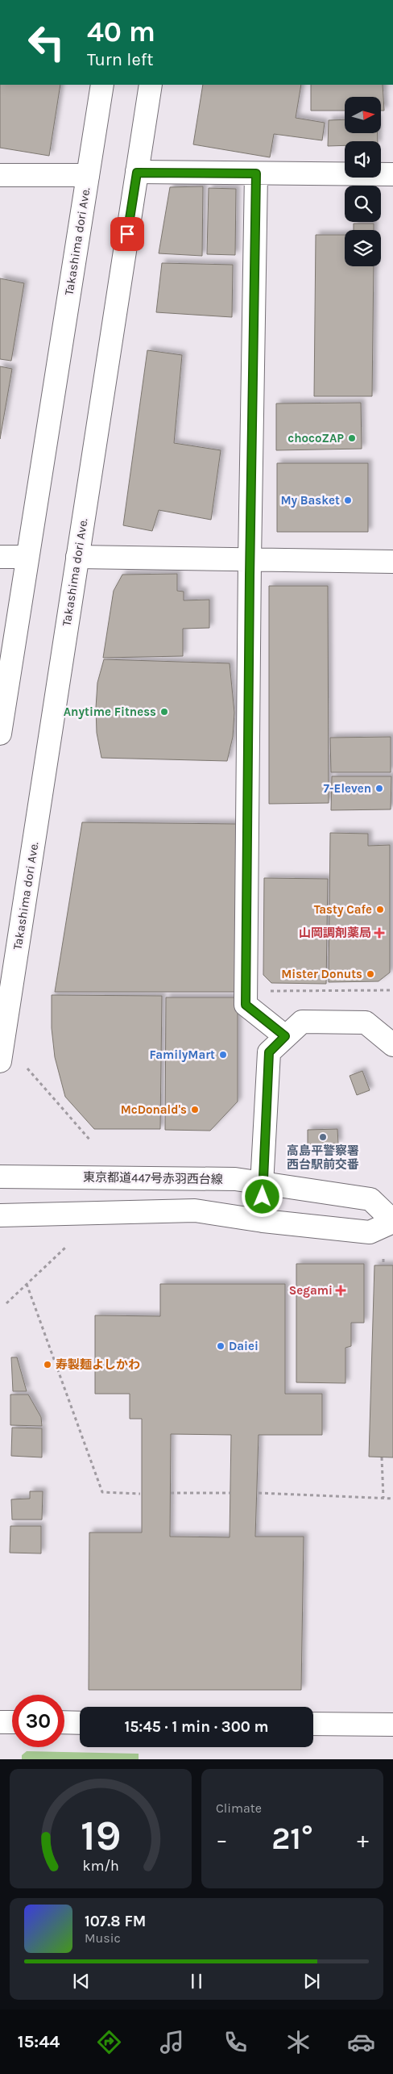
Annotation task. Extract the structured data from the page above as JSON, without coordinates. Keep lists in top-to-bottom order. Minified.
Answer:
{"streets":{"main road":["Takashima dori Ave.","東京都道447号赤羽西台線"]},"places":{"other":["chocoZAP","My Basket","Anytime Fitness","7-Eleven","Tasty Cafe","Mister Donuts","FamilyMart","McDonald's","高島平警察署 西台駅前交番","Daiei","寿製麺よしかわ"],"health":["山岡調剤薬局","Segami"]},"north":"right","page":{"turn":["40 m","Turn left"],"limit":"30","trip":"15:45 · 1 min · 300 m","tile":"Climate","heat":["−","21°","+"],"song":["107.8 FM","Music"],"tabs":"15:44","gauge":["19","km/h"]}}
